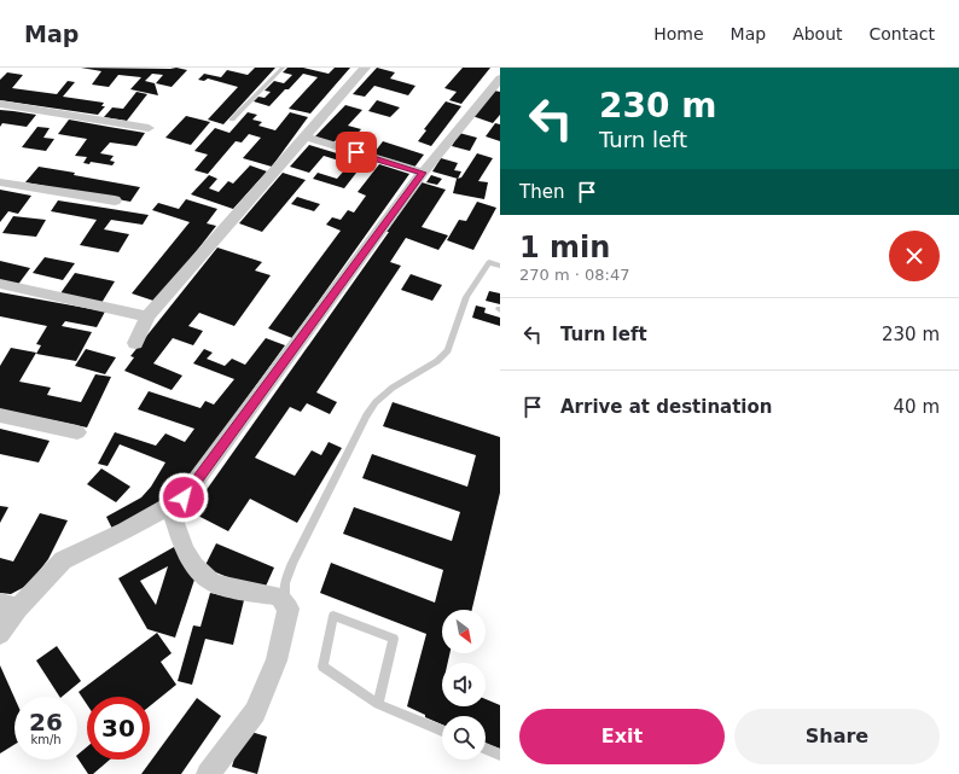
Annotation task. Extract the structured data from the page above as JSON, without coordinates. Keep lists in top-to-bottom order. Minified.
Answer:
{"north":"bottom right","page":{"header":"Map","nav":["Home","Map","About","Contact"],"turn":["230 m","Turn left"],"then":"Then","heading":["1 min","270 m · 08:47"],"list":[{"name":"Turn left","value":"230 m"},{"name":"Arrive at destination","value":"40 m"}],"speed":"26 km/h","limit":"30","buttons":["Exit","Share"]}}
